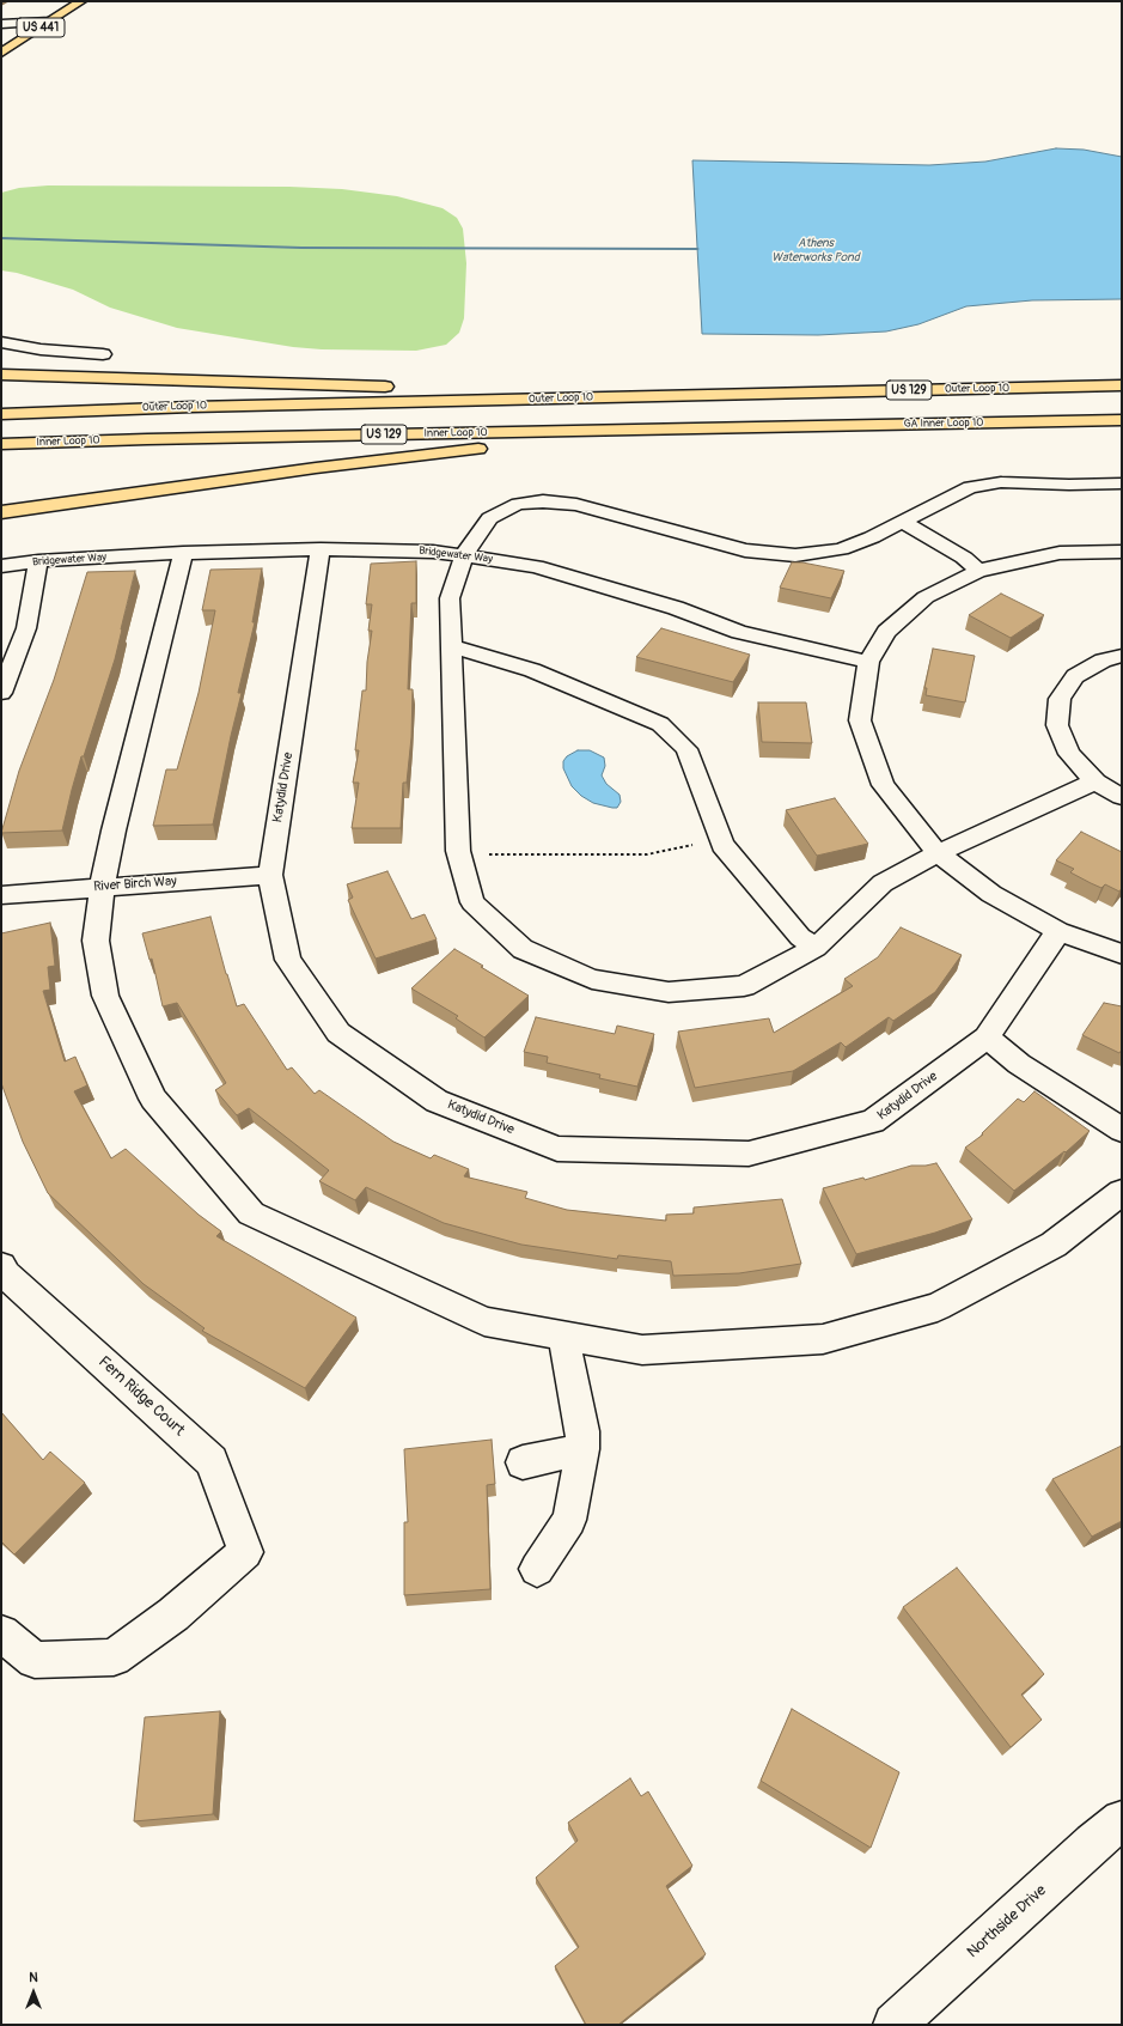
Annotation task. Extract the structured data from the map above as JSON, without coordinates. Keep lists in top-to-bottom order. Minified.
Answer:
{"streets":{"highway":["US 441","Outer Loop 10","US 129","GA Inner Loop 10","Inner Loop 10"],"street":["Bridgewater Way","Katydid Drive","River Birch Way","Fern Ridge Court","Northside Drive"]},"crossings":[["GA Inner Loop 10","Inner Loop 10"],["Bridgewater Way","Katydid Drive"],["Katydid Drive","River Birch Way"]],"water":["Athens Waterworks Pond"],"north":"top"}
